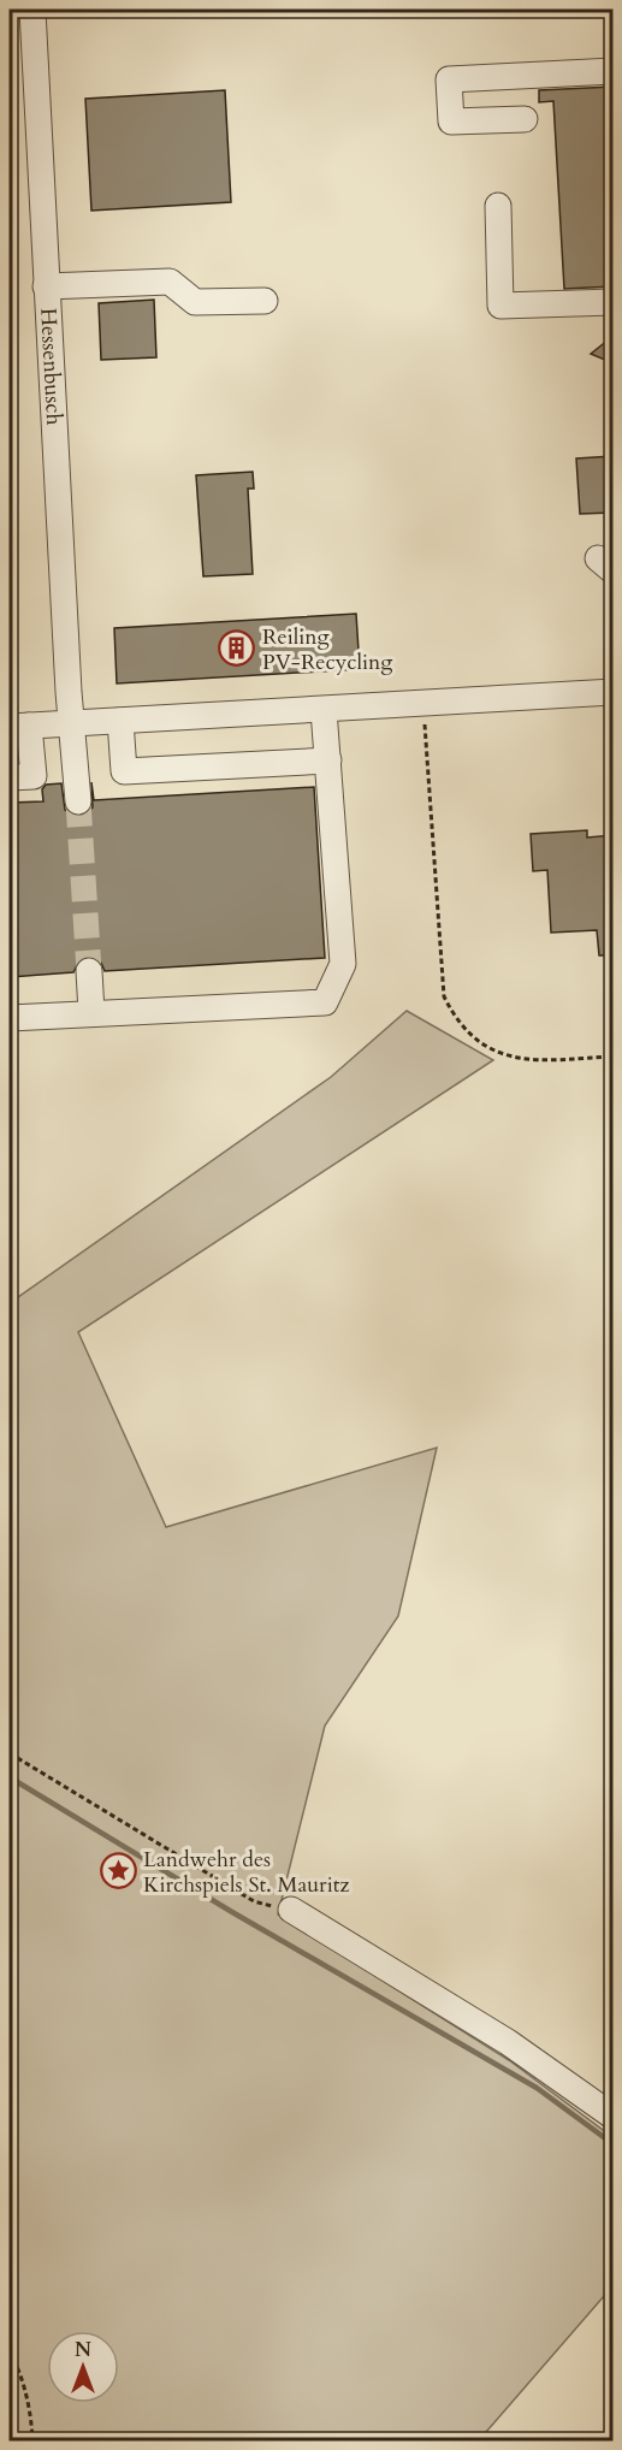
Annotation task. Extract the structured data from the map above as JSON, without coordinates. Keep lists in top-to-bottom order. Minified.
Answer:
{"streets":{"street":["Hessenbusch"]},"places":{"building":["Reiling PV-Recycling"],"place":["Landwehr des Kirchspiels St. Mauritz"]},"north":"top"}
